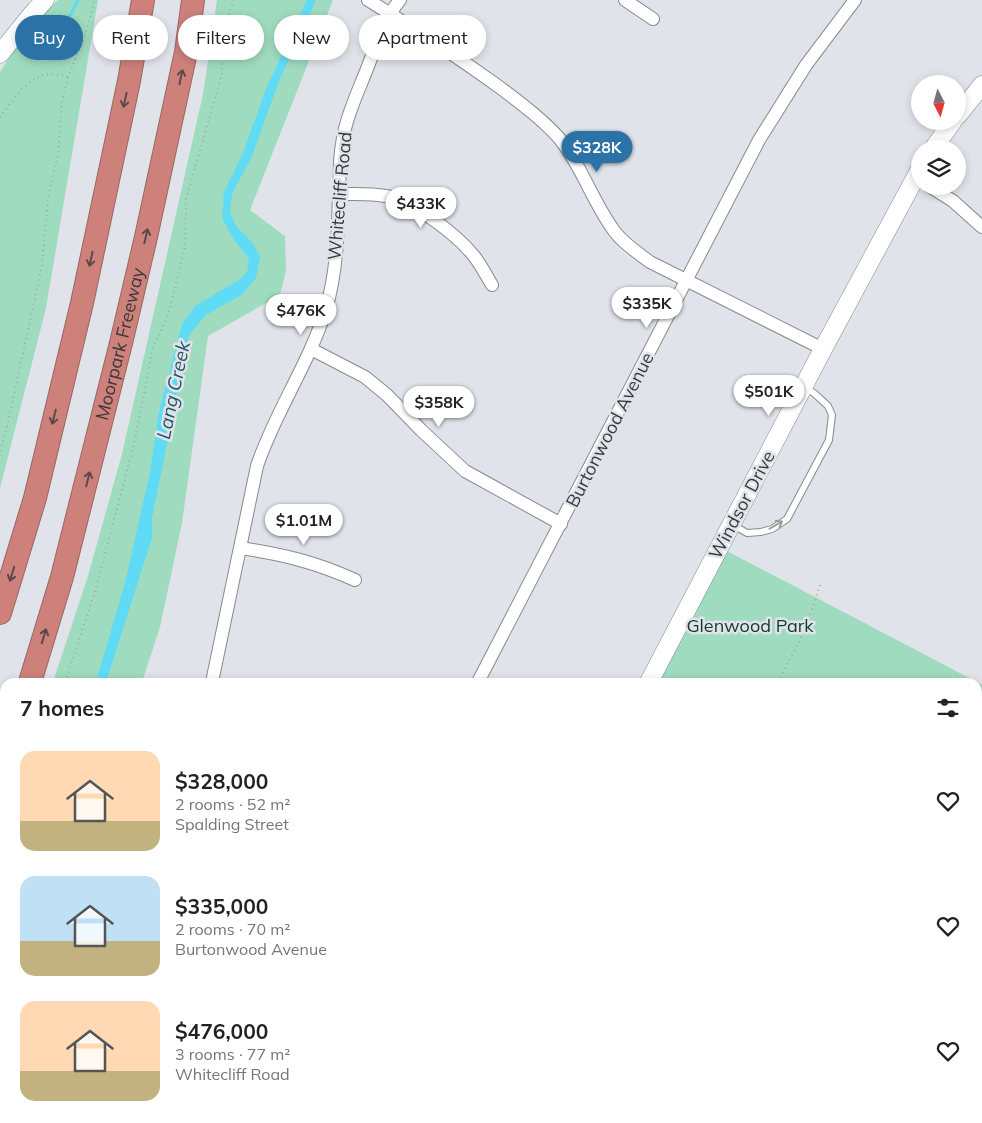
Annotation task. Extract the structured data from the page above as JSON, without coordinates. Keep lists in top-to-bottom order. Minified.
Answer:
{"streets":{"highway":["Moorpark Freeway"],"street":["Whitecliff Road","Burtonwood Avenue","Windsor Drive"]},"water":["Lang Creek"],"parks":["Glenwood Park"],"north":"bottom","page":{"chip":["Buy","Rent","Filters","New","Apartment"],"price":["$328K","$433K","$335K","$476K","$501K","$358K","$1.01M"],"heading":"7 homes","list":[{"name":"$328,000","note":"2 rooms · 52 m² · Spalding Street"},{"name":"$335,000","note":"2 rooms · 70 m² · Burtonwood Avenue"},{"name":"$476,000","note":"3 rooms · 77 m² · Whitecliff Road"}]}}
